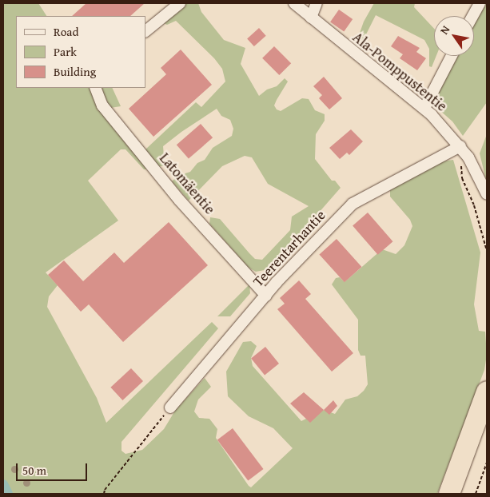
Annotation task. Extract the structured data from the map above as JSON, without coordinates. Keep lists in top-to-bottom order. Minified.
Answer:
{"streets":{"street":["Ala-Pomppustentie","Latomäentie","Teerentarhantie"]},"crossings":[["Ala-Pomppustentie","Teerentarhantie"],["Latomäentie","Teerentarhantie"]],"legend":["Road","Park","Building"],"scale_bar":"50 m","north":"top left"}
